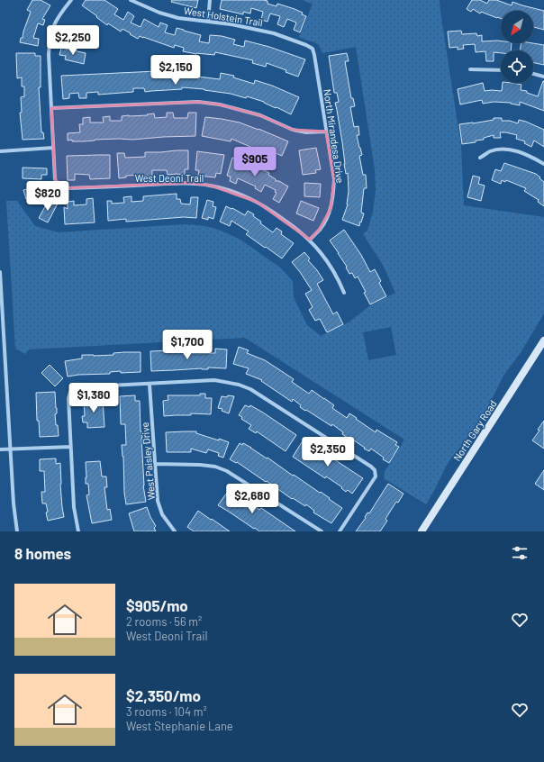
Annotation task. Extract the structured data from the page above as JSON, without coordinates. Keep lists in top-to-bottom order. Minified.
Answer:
{"streets":{"main road":["North Gary Road"],"street":["West Holstein Trail","North Mirandesa Drive","West Deoni Trail","West Paisley Drive"]},"crossings":[["West Holstein Trail","North Mirandesa Drive"],["North Mirandesa Drive","West Deoni Trail"]],"north":"bottom left","page":{"price":["$2,250","$2,150","$905","$820","$1,700","$1,380","$2,350","$2,680"],"heading":"8 homes","list":[{"name":"$905/mo","note":"2 rooms · 56 m² · West Deoni Trail"},{"name":"$2,350/mo","note":"3 rooms · 104 m² · West Stephanie Lane"}]}}
